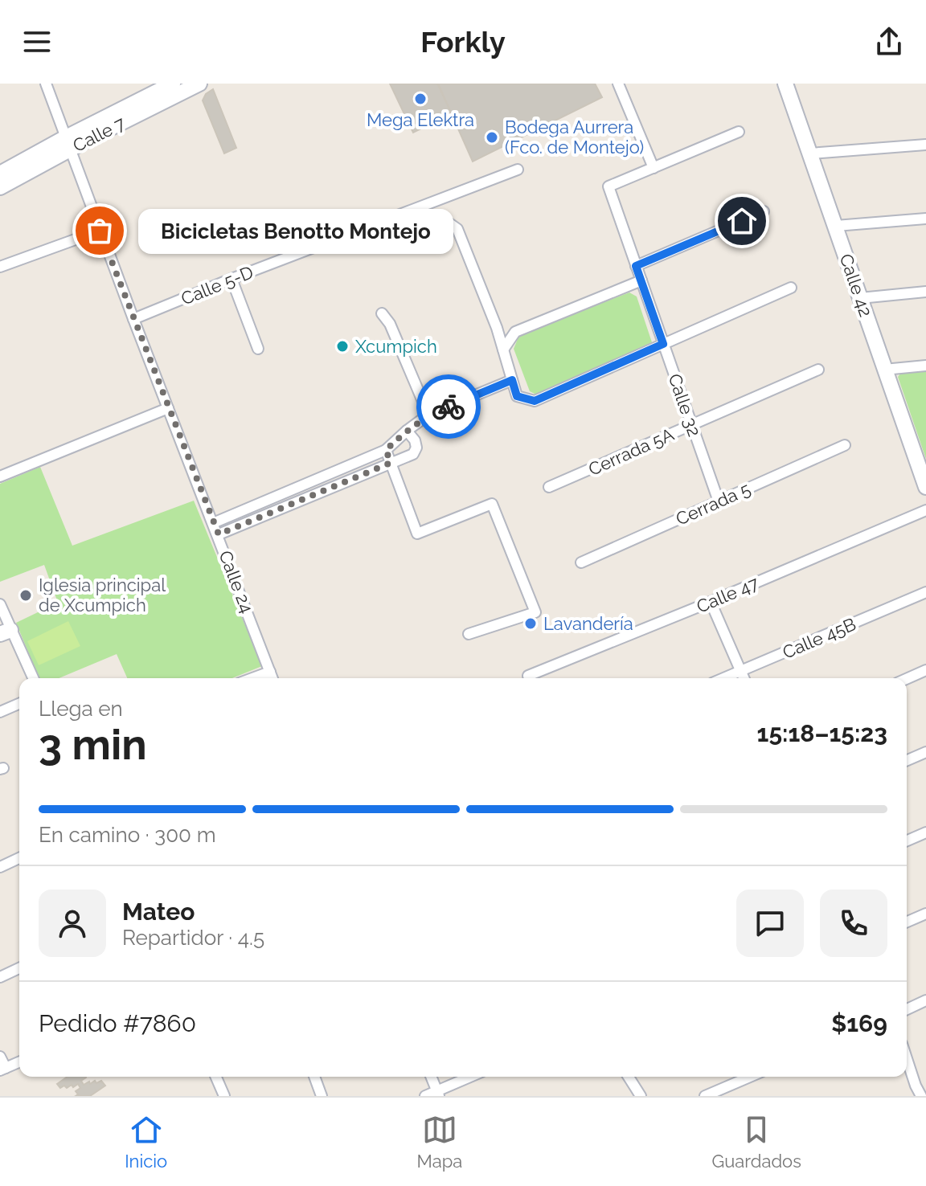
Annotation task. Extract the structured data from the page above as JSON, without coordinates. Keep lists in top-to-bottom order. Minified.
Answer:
{"streets":{"street":["Calle 7","Calle 5-D","Calle 42","Calle 32","Cerrada 5A","Cerrada 5","Calle 24","Calle 47","Calle 45B"]},"crossings":[["Calle 7","Calle 24"],["Calle 5-D","Calle 24"],["Calle 32","Cerrada 5A"],["Calle 32","Cerrada 5"]],"places":["Mega Elektra","Bodega Aurrera (Fco. de Montejo)","Bicicletas Benotto Montejo","Xcumpich","Iglesia principal de Xcumpich","Lavandería"],"page":{"header":"Forkly","bubble":"Bicicletas Benotto Montejo","heading":["3 min","Llega en","15:18–15:23"],"panel":["Mateo","Repartidor · 4.5","Pedido #7860","$169"],"bar":"En camino · 300 m","tabs":["Inicio","Mapa","Guardados"]}}
